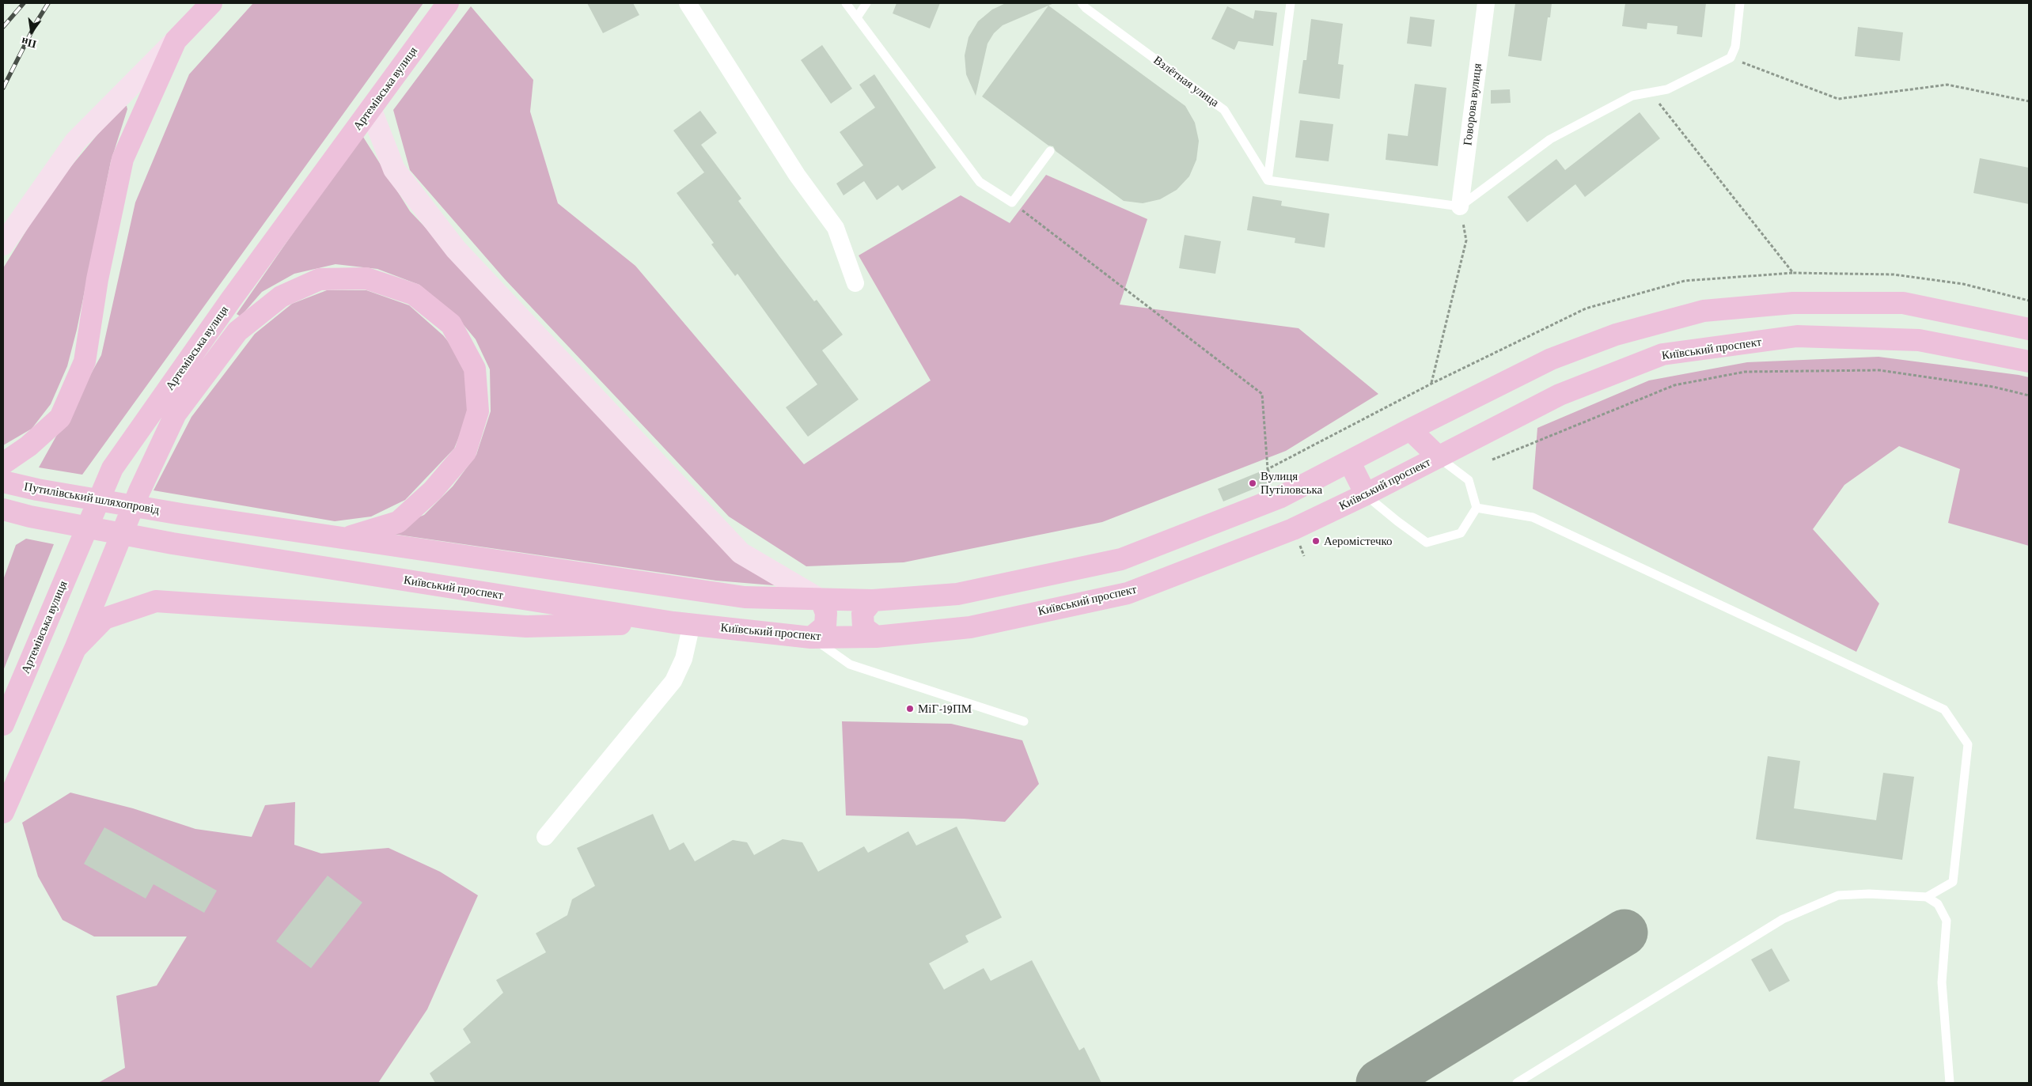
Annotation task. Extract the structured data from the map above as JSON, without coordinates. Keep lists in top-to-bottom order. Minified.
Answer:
{"streets":{"main road":["Артемівська вулиця","Київський проспект","Путилівський шляхопровід"],"street":["Говорова вулиця"],"lane":["Взлётная улица"]},"places":["Вулиця Путіловська","Аеромістечко","МіГ-19ПМ"],"north":"bottom"}
